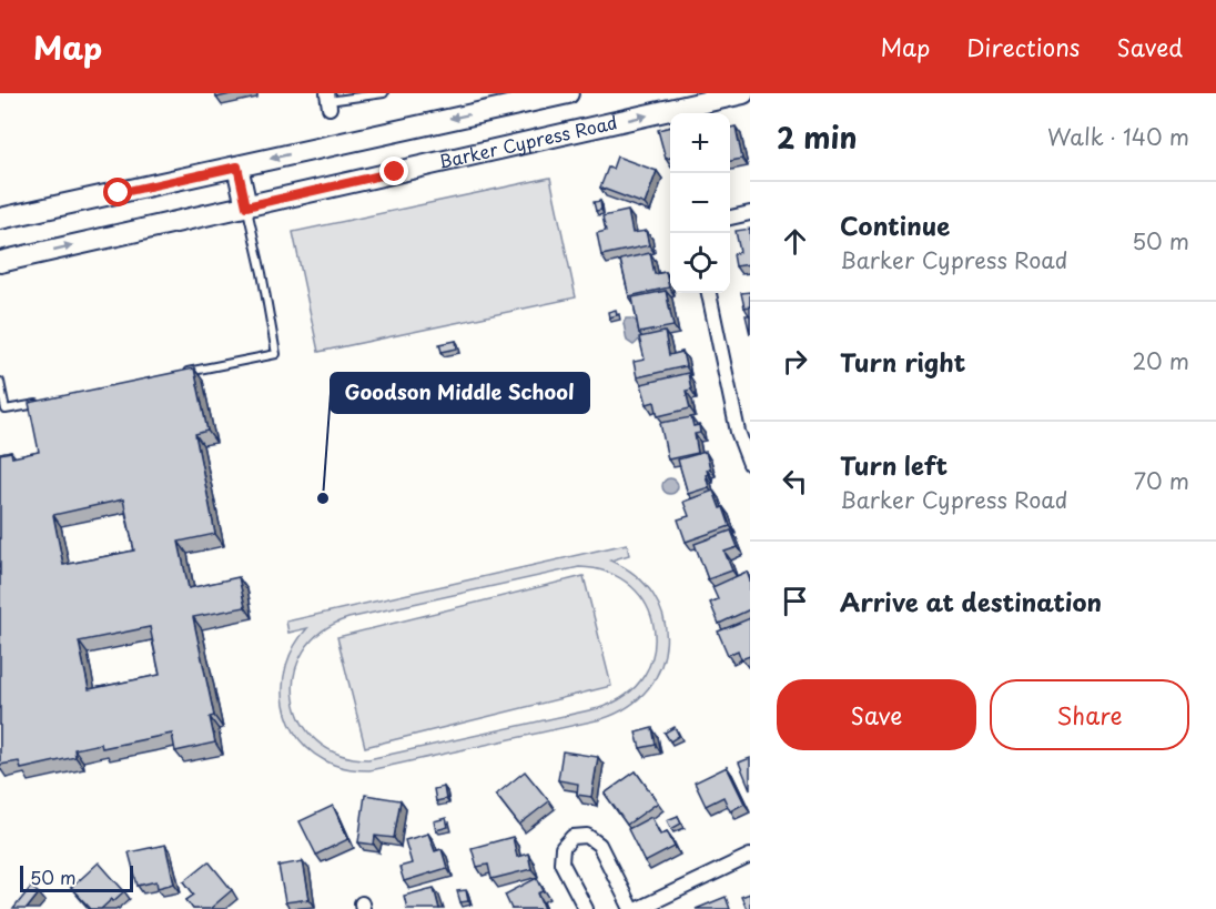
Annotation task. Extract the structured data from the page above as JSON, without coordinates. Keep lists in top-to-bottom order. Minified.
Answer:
{"streets":{"main road":["Barker Cypress Road"]},"places":["Goodson Middle School"],"scale_bar":"50 m","page":{"header":"Map","nav":["Map","Directions","Saved"],"heading":["2 min","Walk · 140 m"],"map_buttons":["+","−"],"list":[["Continue","Barker Cypress Road","50 m"],["Turn right","20 m"],["Turn left","Barker Cypress Road","70 m"],"Arrive at destination"],"buttons":["Save","Share"],"scale":"50 m"}}
